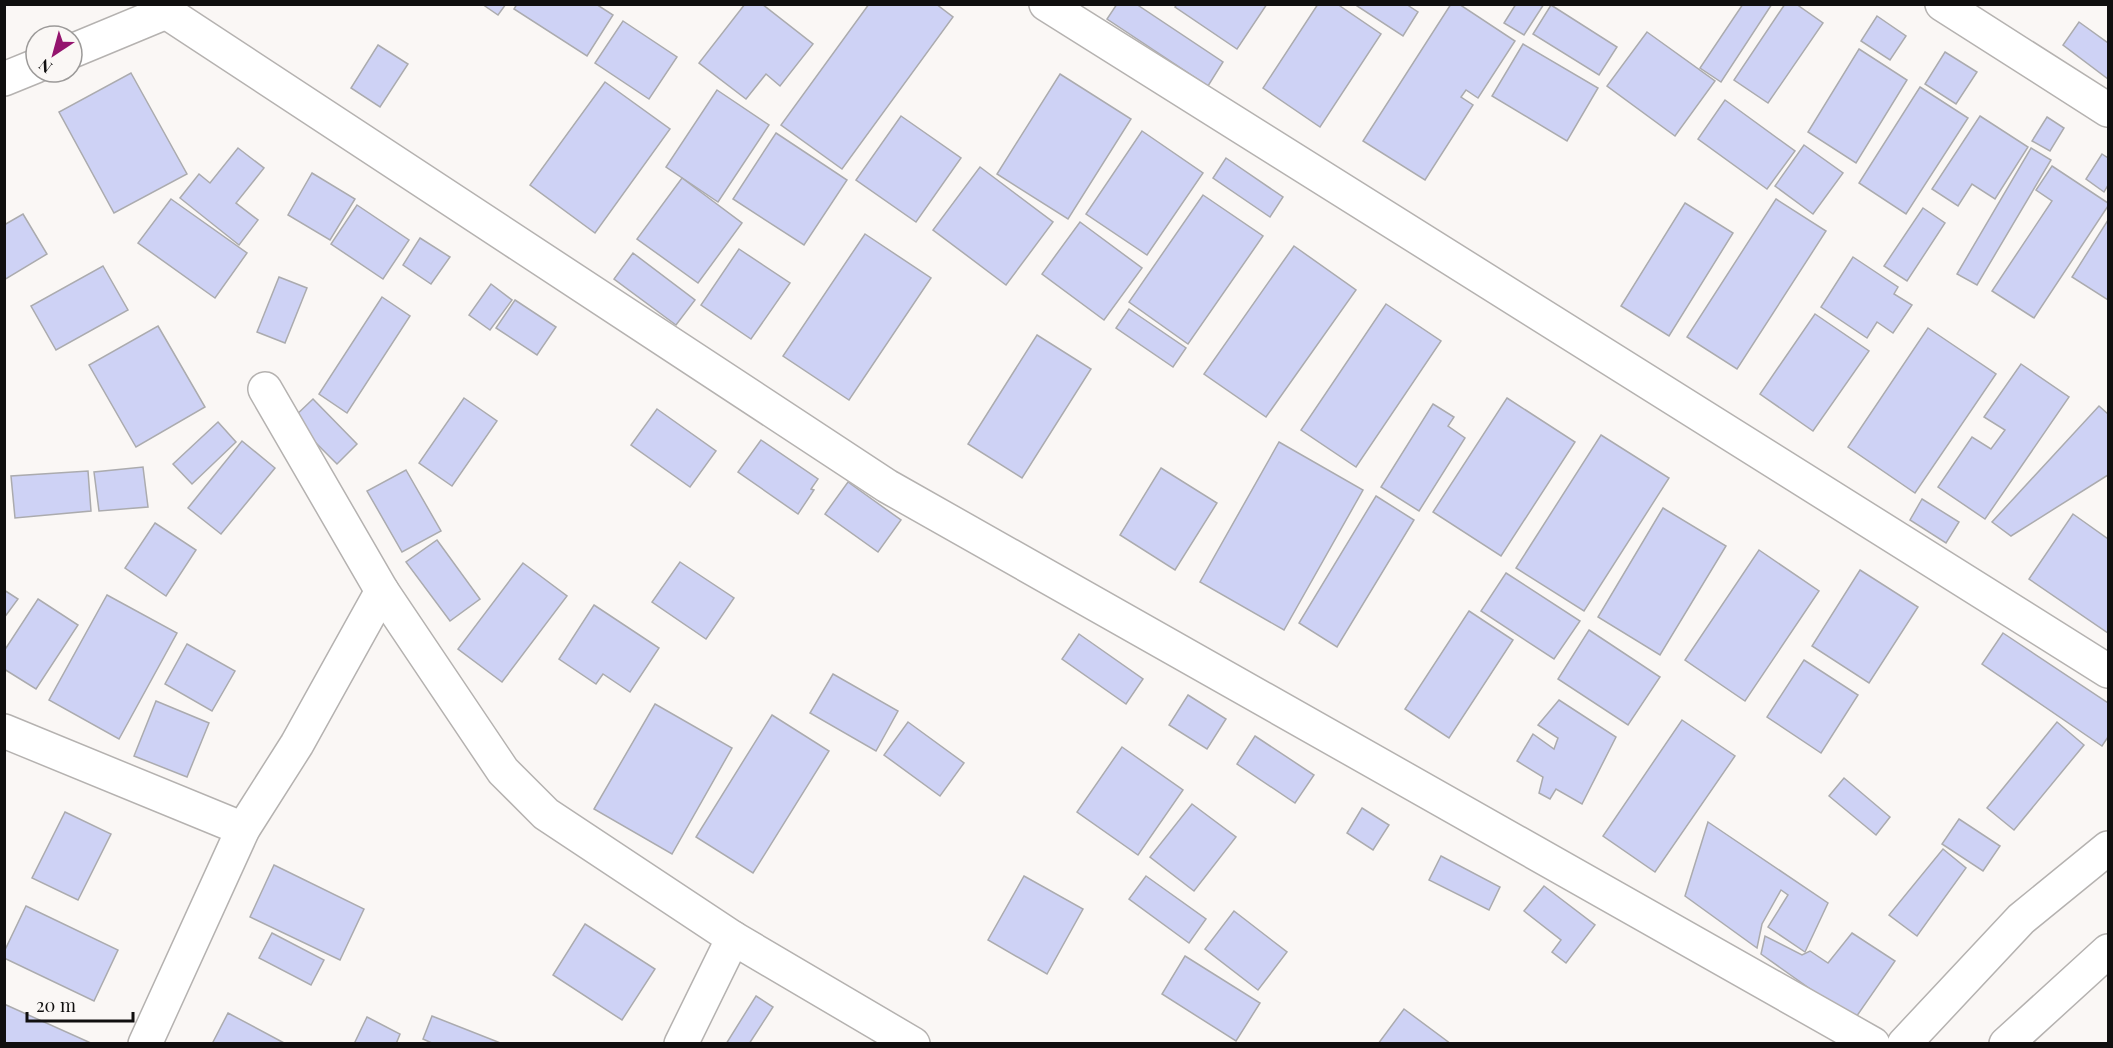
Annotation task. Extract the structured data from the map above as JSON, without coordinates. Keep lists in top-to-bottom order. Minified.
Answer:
{"scale_bar":"20 m","north":"bottom left"}
